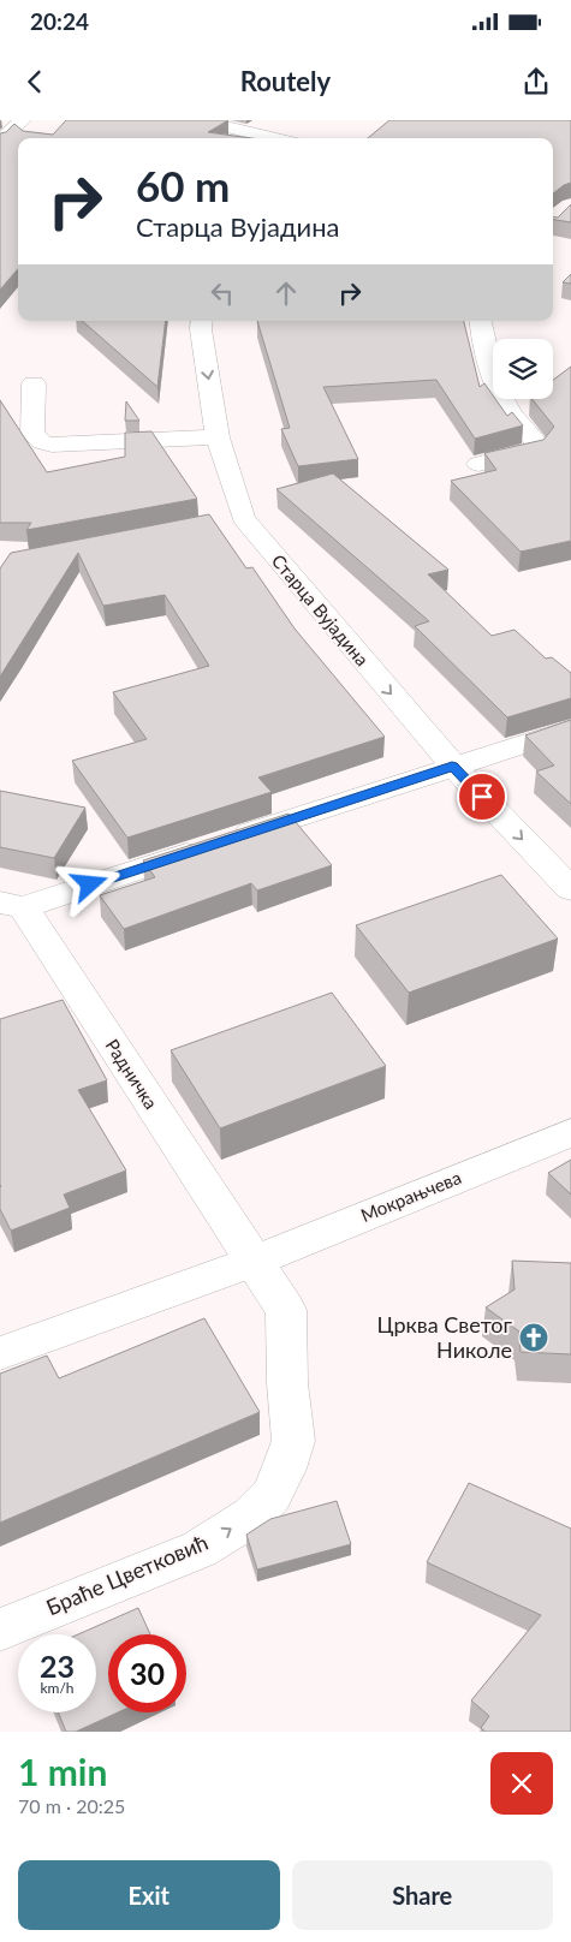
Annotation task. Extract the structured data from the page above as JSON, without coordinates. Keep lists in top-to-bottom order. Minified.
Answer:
{"streets":{"street":["Старца Вујадина","Радничка","Мокрањчева","Браће Цветковић"]},"crossings":[["Радничка","Мокрањчева"],["Радничка","Браће Цветковић"],["Мокрањчева","Браће Цветковић"]],"one_way":["Старца Вујадина","Браће Цветковић"],"places":{"church":["Црква Светог Николе"]},"page":{"status":"20:24","header":"Routely","turn":["60 m","Старца Вујадина"],"speed":"23 km/h","limit":"30","heading":["1 min","70 m · 20:25"],"buttons":["Exit","Share"]}}
